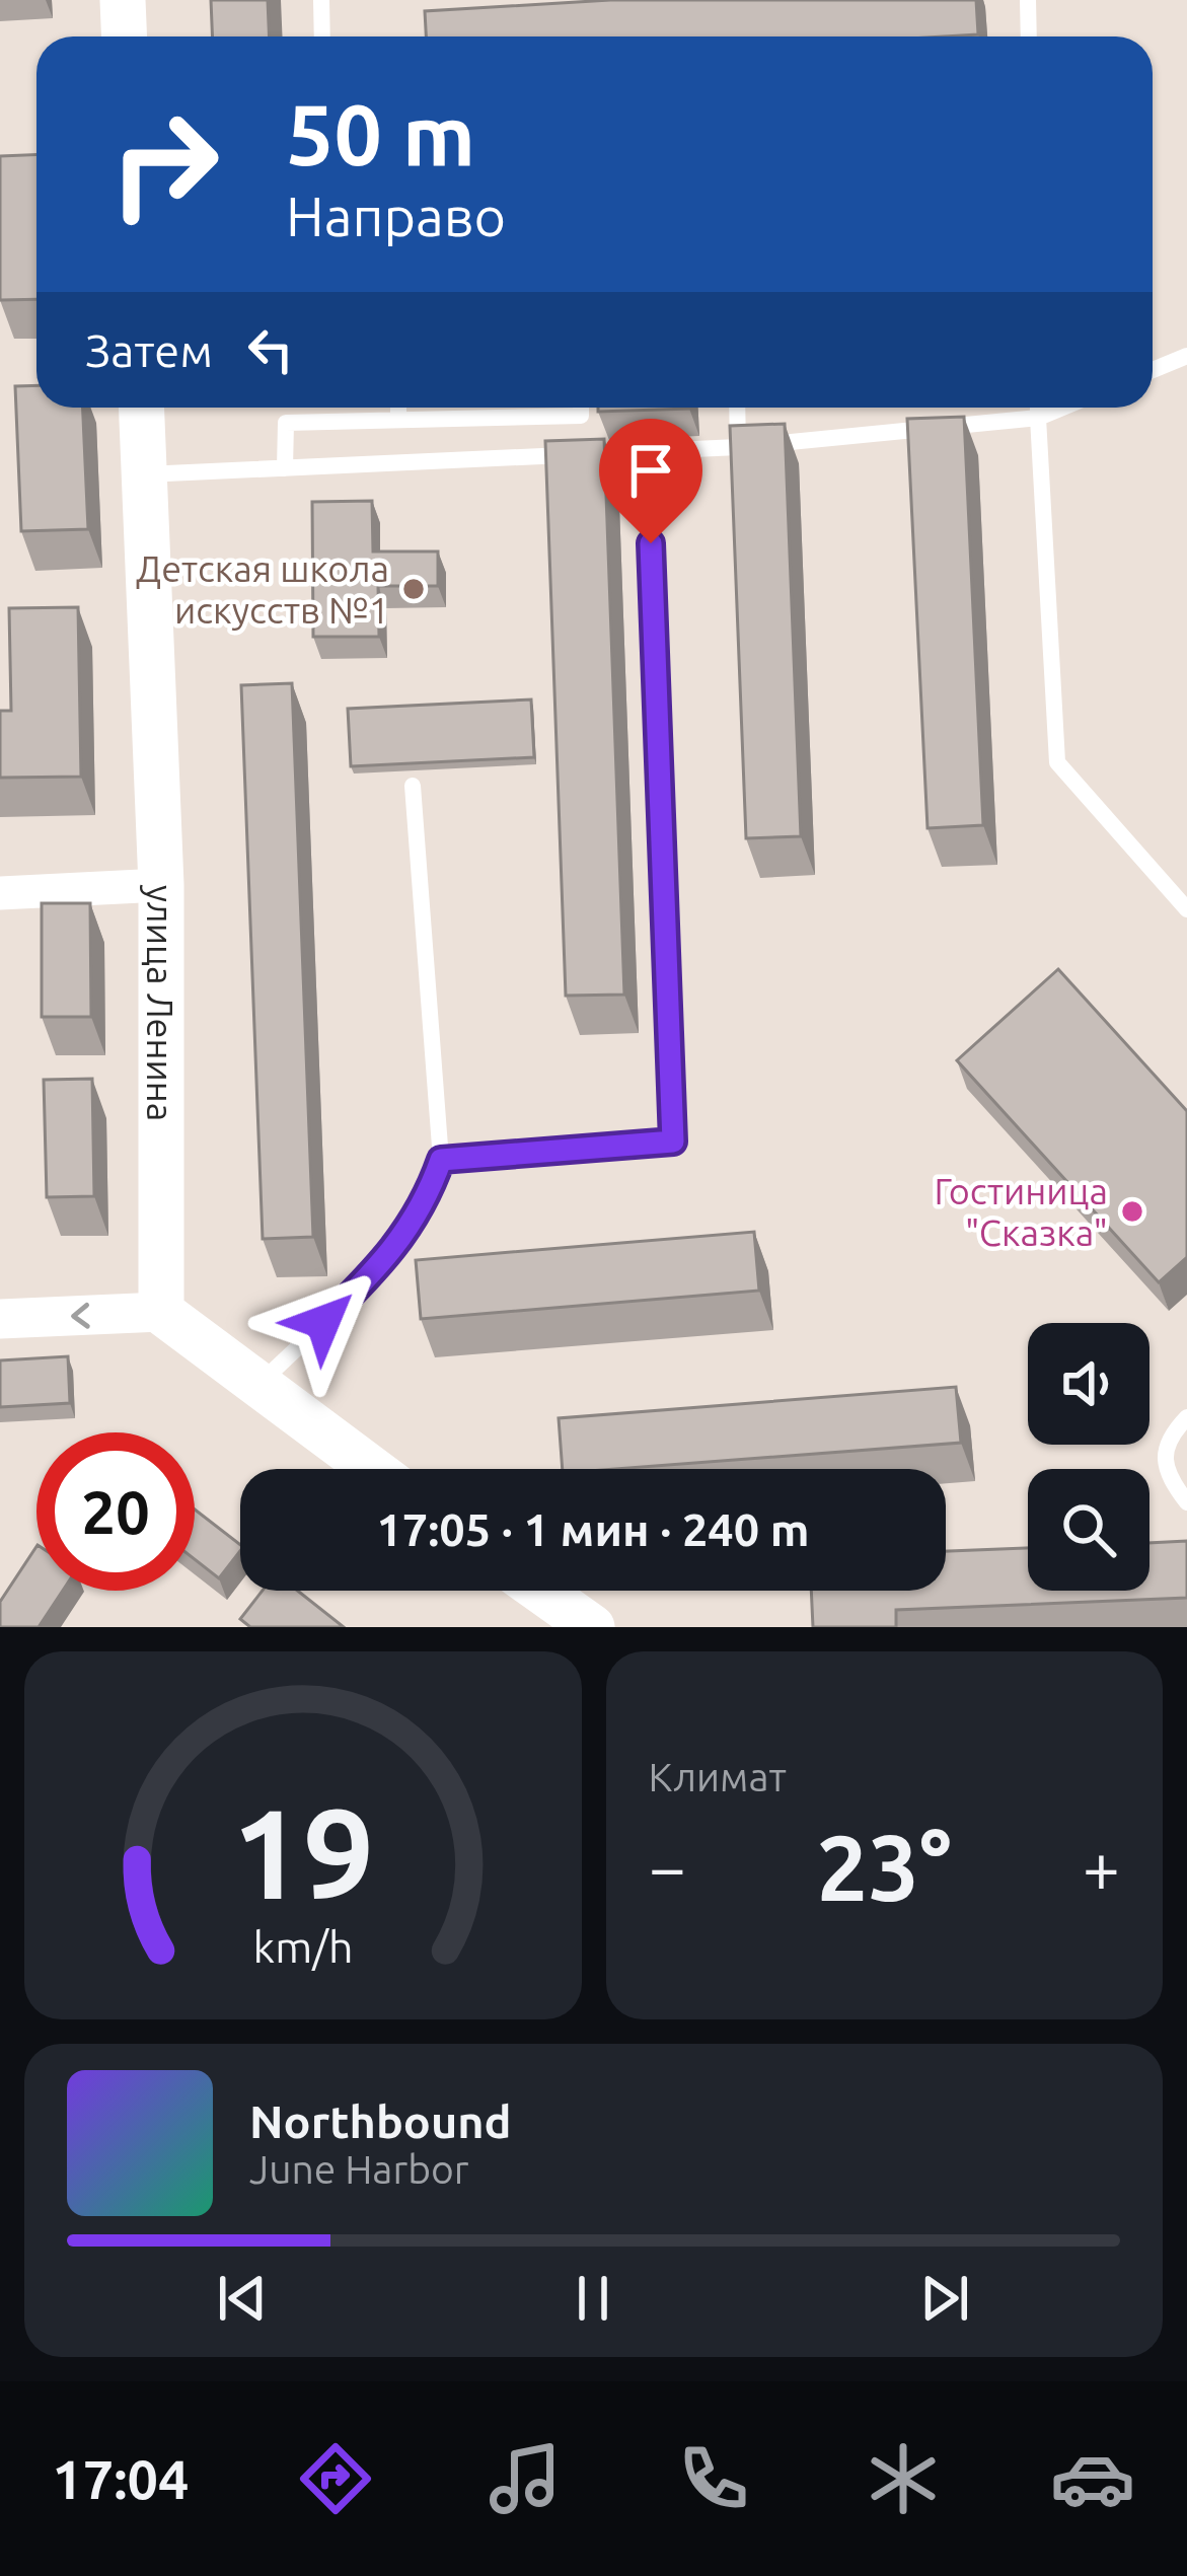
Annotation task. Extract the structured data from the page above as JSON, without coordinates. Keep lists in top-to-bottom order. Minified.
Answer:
{"streets":{"main road":["улица Ленина"]},"places":["Детская школа искусств №1","Гостиница \"Сказка\""],"page":{"turn":["50 m","Направо"],"then":"Затем","limit":"20","trip":"17:05 · 1 мин · 240 m","tile":"Климат","heat":["−","23°","+"],"song":["Northbound","June Harbor"],"tabs":"17:04","gauge":["19","km/h"]}}
